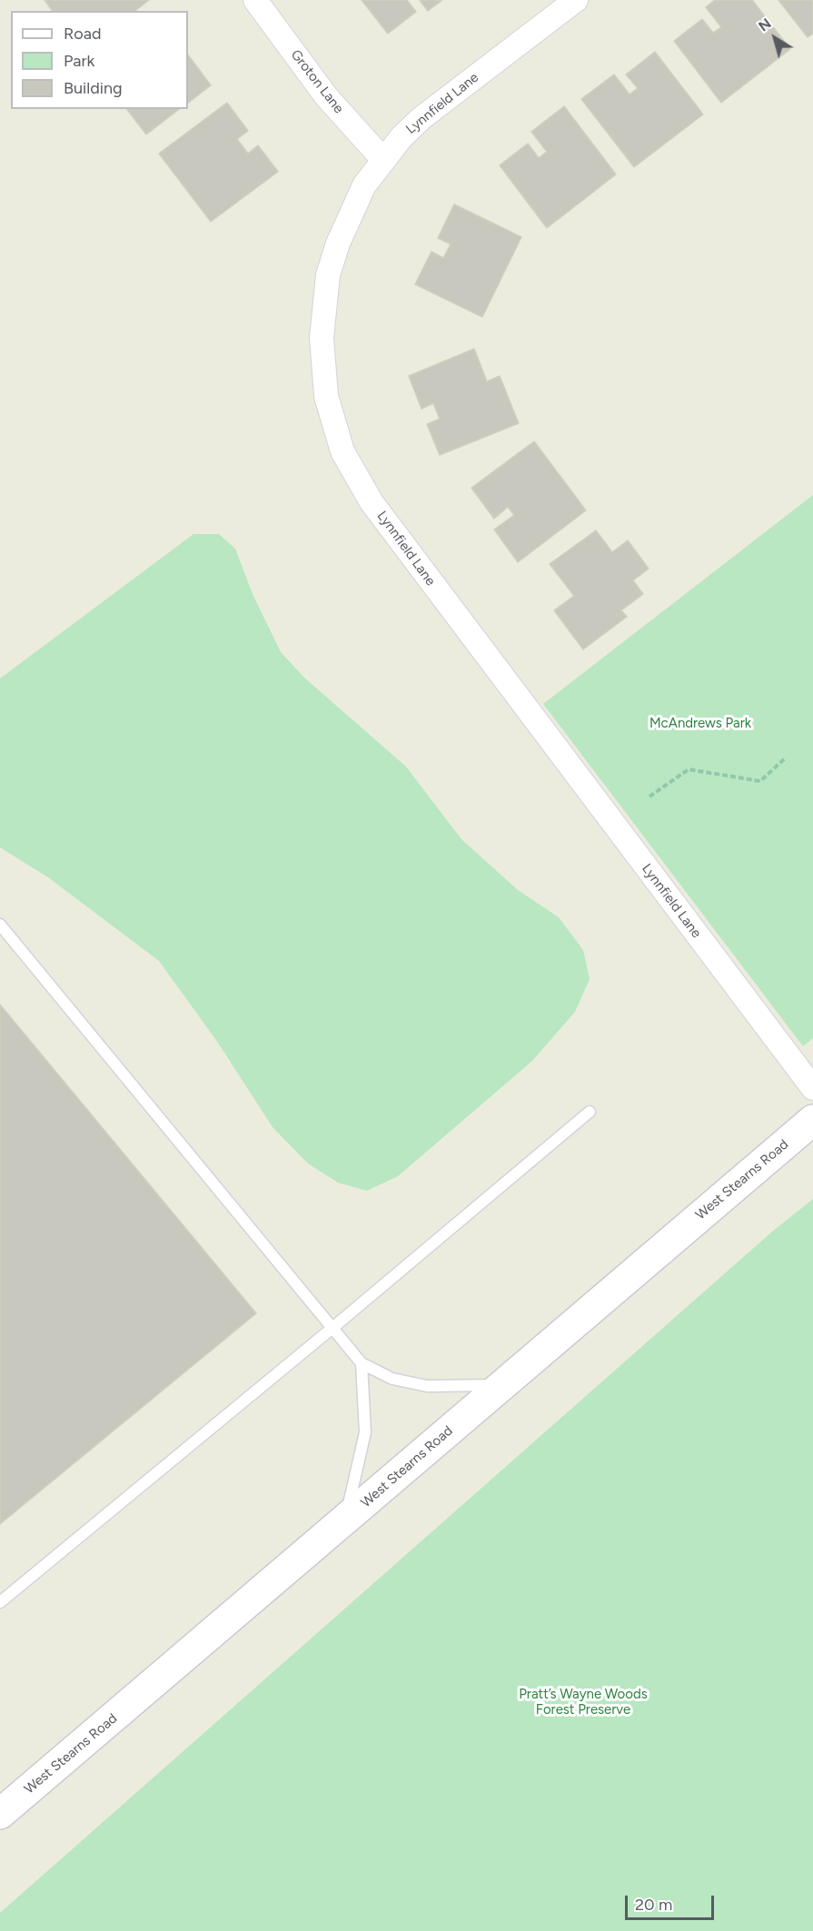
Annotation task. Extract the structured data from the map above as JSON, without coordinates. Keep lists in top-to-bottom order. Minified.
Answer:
{"streets":{"main road":["West Stearns Road"],"street":["Groton Lane","Lynnfield Lane"]},"crossings":[["Groton Lane","Lynnfield Lane"]],"parks":["McAndrews Park","Pratt’s Wayne Woods Forest Preserve"],"legend":["Road","Park","Building"],"scale_bar":"20 m","north":"top left"}
